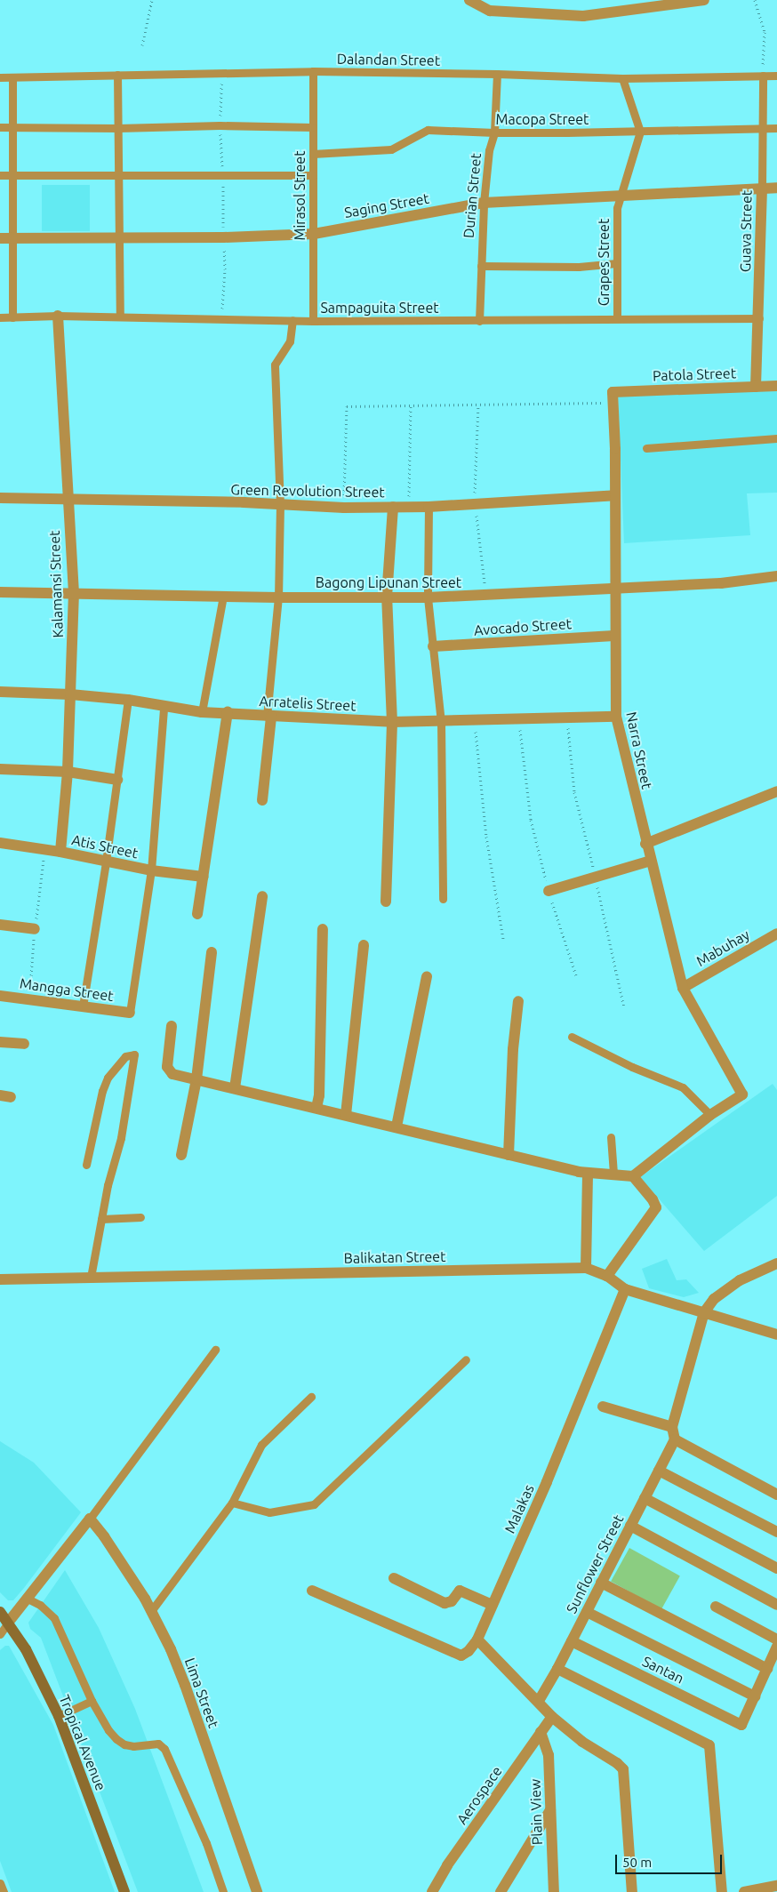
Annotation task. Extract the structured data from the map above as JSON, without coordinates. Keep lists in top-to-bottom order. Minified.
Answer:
{"streets":{"street":["Saging Street","Guava Street","Patola Street","Green Revolution Street","Bagong Lipunan Street","Kalamansi Street","Avocado Street","Arratelis Street","Narra Street","Atis Street","Mabuhay","Mangga Street","Balikatan Street","Malakas","Sunflower Street","Santan","Lima Street","Tropical Avenue","Aerospace","Plain View"],"lane":["Dalandan Street","Macopa Street","Mirasol Street","Durian Street","Grapes Street","Sampaguita Street"]},"crossings":[["Dalandan Street","Mirasol Street"],["Dalandan Street","Durian Street"],["Dalandan Street","Guava Street"],["Macopa Street","Mirasol Street"],["Macopa Street","Durian Street"],["Macopa Street","Guava Street"],["Macopa Street","Grapes Street"],["Mirasol Street","Saging Street"],["Mirasol Street","Sampaguita Street"],["Durian Street","Saging Street"],["Durian Street","Sampaguita Street"],["Saging Street","Guava Street"],["Saging Street","Grapes Street"],["Guava Street","Sampaguita Street"],["Guava Street","Patola Street"],["Grapes Street","Sampaguita Street"],["Sampaguita Street","Kalamansi Street"],["Patola Street","Narra Street"],["Green Revolution Street","Kalamansi Street"],["Green Revolution Street","Narra Street"],["Bagong Lipunan Street","Kalamansi Street"],["Bagong Lipunan Street","Narra Street"],["Kalamansi Street","Arratelis Street"],["Kalamansi Street","Atis Street"],["Avocado Street","Narra Street"],["Arratelis Street","Narra Street"],["Narra Street","Mabuhay"],["Balikatan Street","Malakas"],["Sunflower Street","Santan"],["Aerospace","Plain View"]],"scale_bar":"50 m"}
